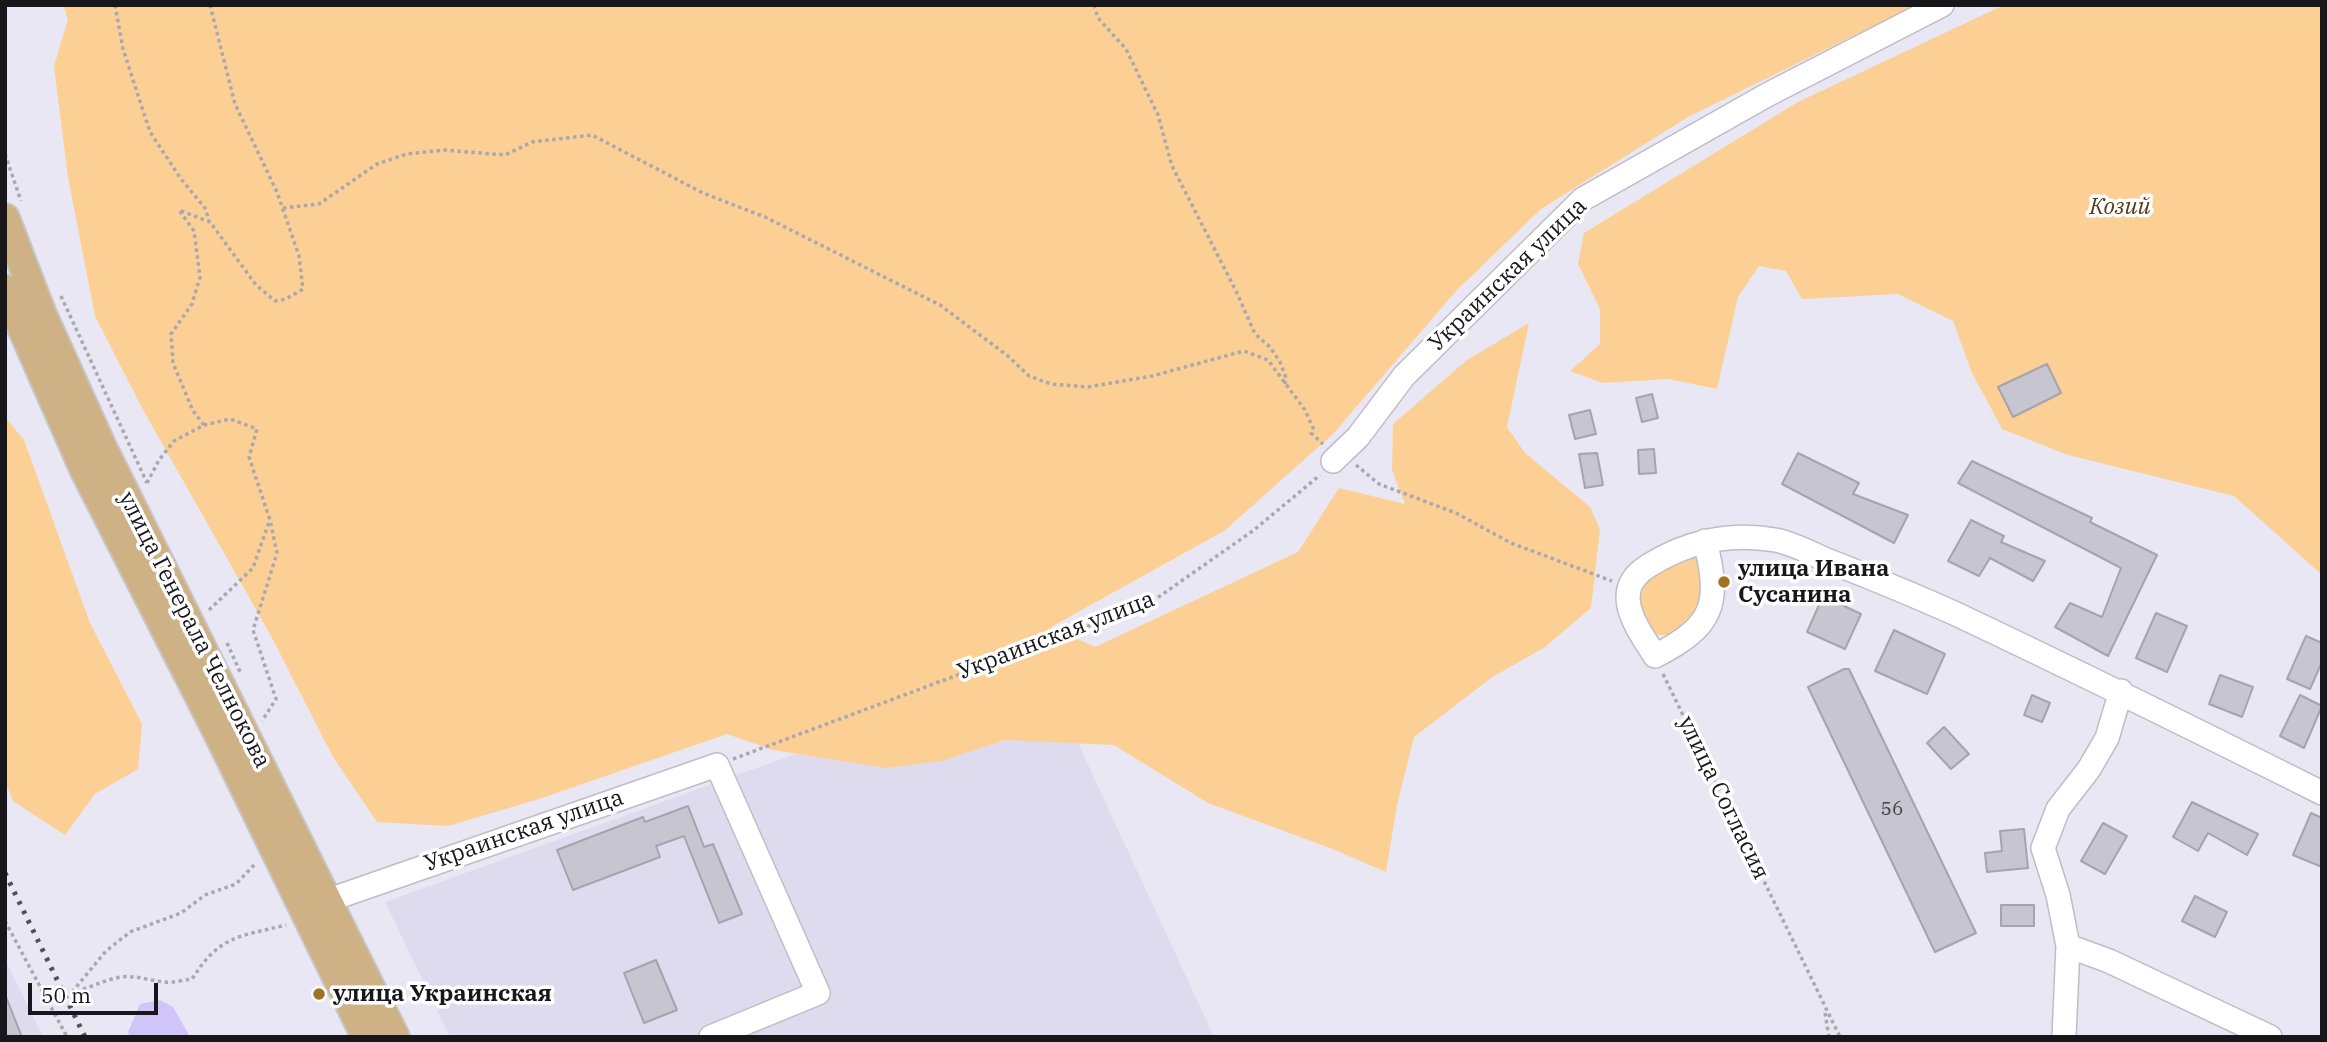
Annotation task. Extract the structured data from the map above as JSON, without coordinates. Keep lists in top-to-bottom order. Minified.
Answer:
{"streets":{"main road":["улица Генерала Челнокова"],"street":["Украинская улица"],"path":["улица Согласия"]},"crossings":[["Украинская улица","улица Генерала Челнокова"]],"parks":["Козий"],"places":["улица Ивана Сусанина","улица Украинская"],"house_numbers":["56"],"scale_bar":"50 m"}
